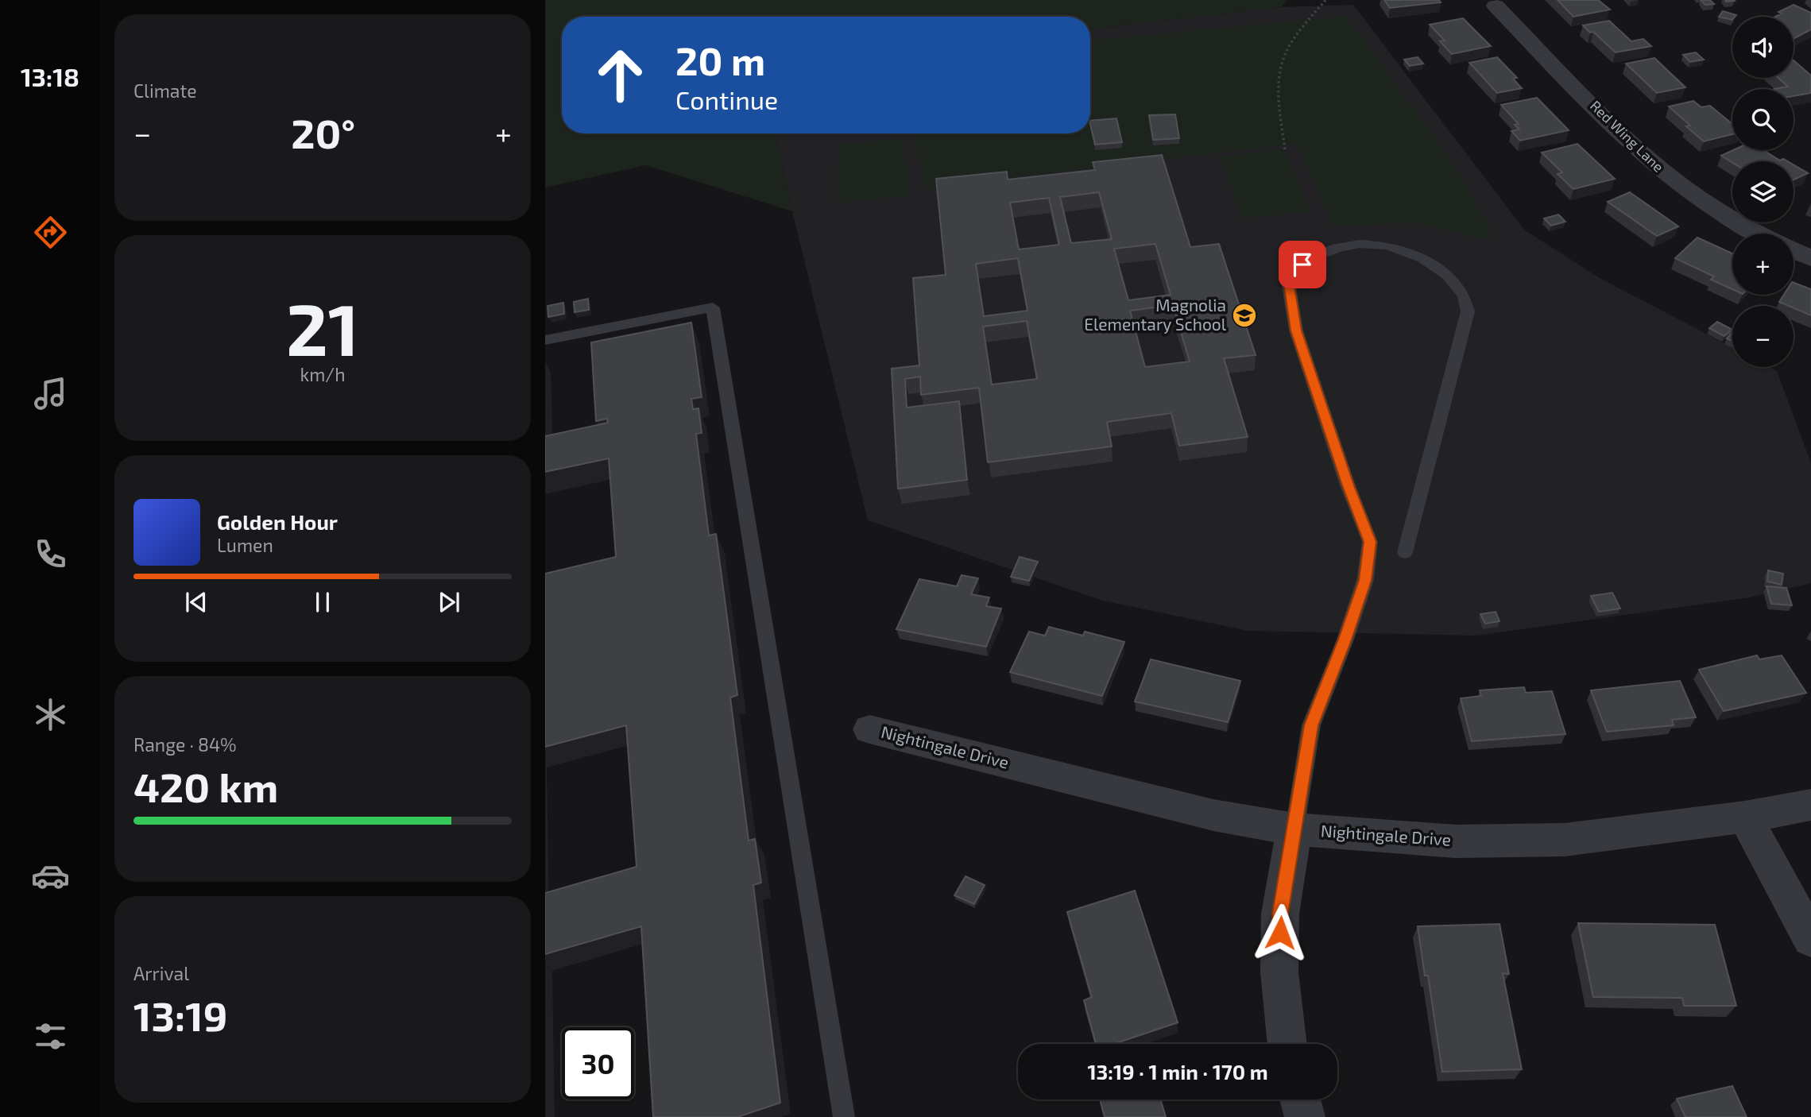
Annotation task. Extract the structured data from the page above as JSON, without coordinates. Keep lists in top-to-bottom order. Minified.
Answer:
{"streets":{"street":["Red Wing Lane","Nightingale Drive"]},"places":{"school or university":["Magnolia Elementary School"]},"page":{"tabs":"13:18","tile":["Climate",["21","km/h"],["Range · 84%","420 km"],["Arrival","13:19"]],"map_buttons":["+","−"],"turn":["20 m","Continue"],"heat":["−","20°","+"],"song":["Golden Hour","Lumen"],"limit":"30","trip":"13:19 · 1 min · 170 m"}}
